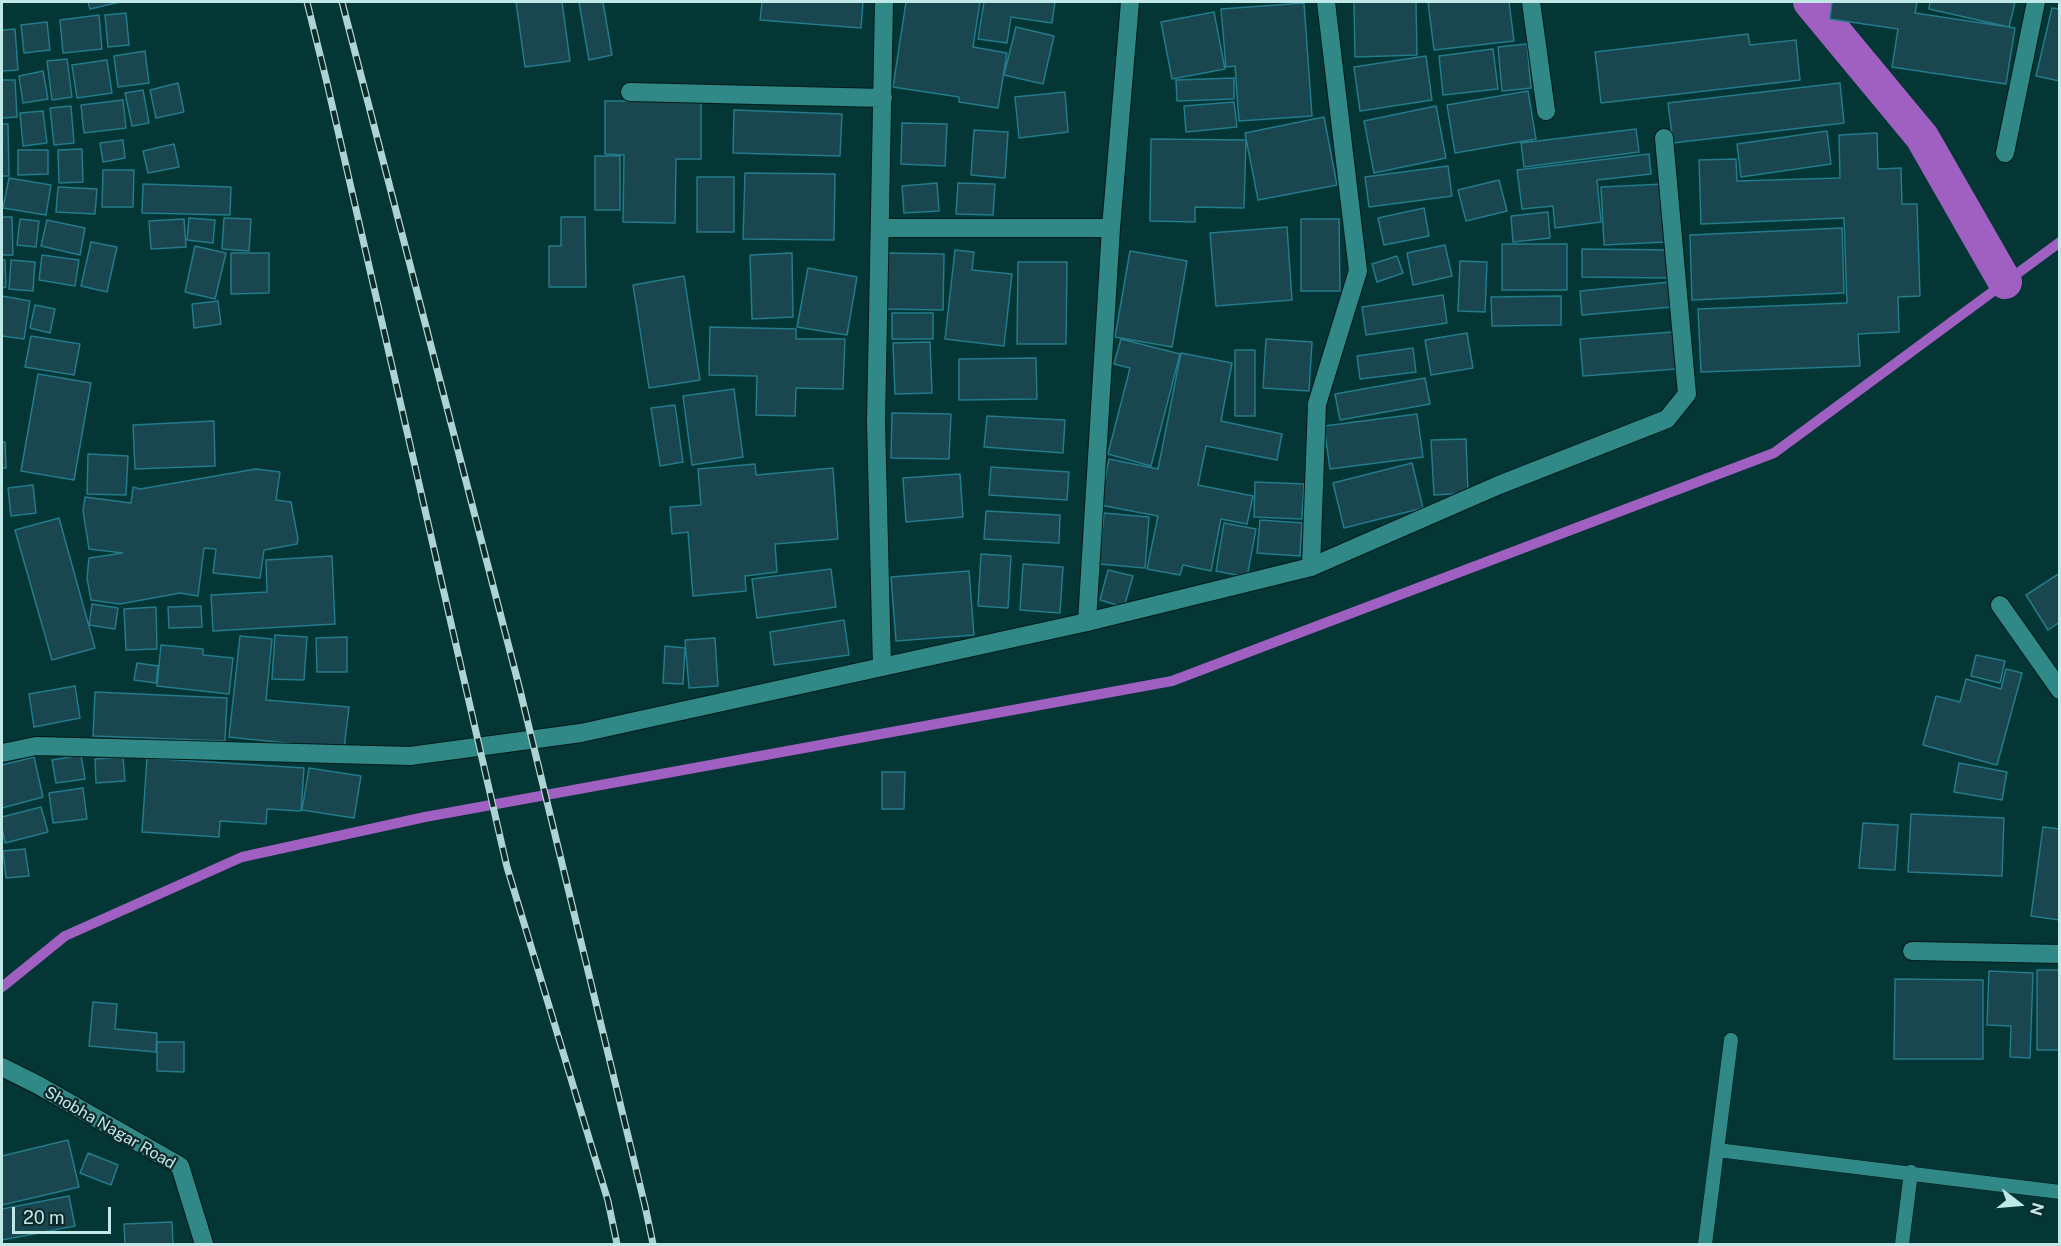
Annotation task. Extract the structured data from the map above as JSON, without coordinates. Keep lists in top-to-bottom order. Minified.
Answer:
{"streets":{"street":["Shobha Nagar Road"]},"scale_bar":"20 m","north":"right"}
